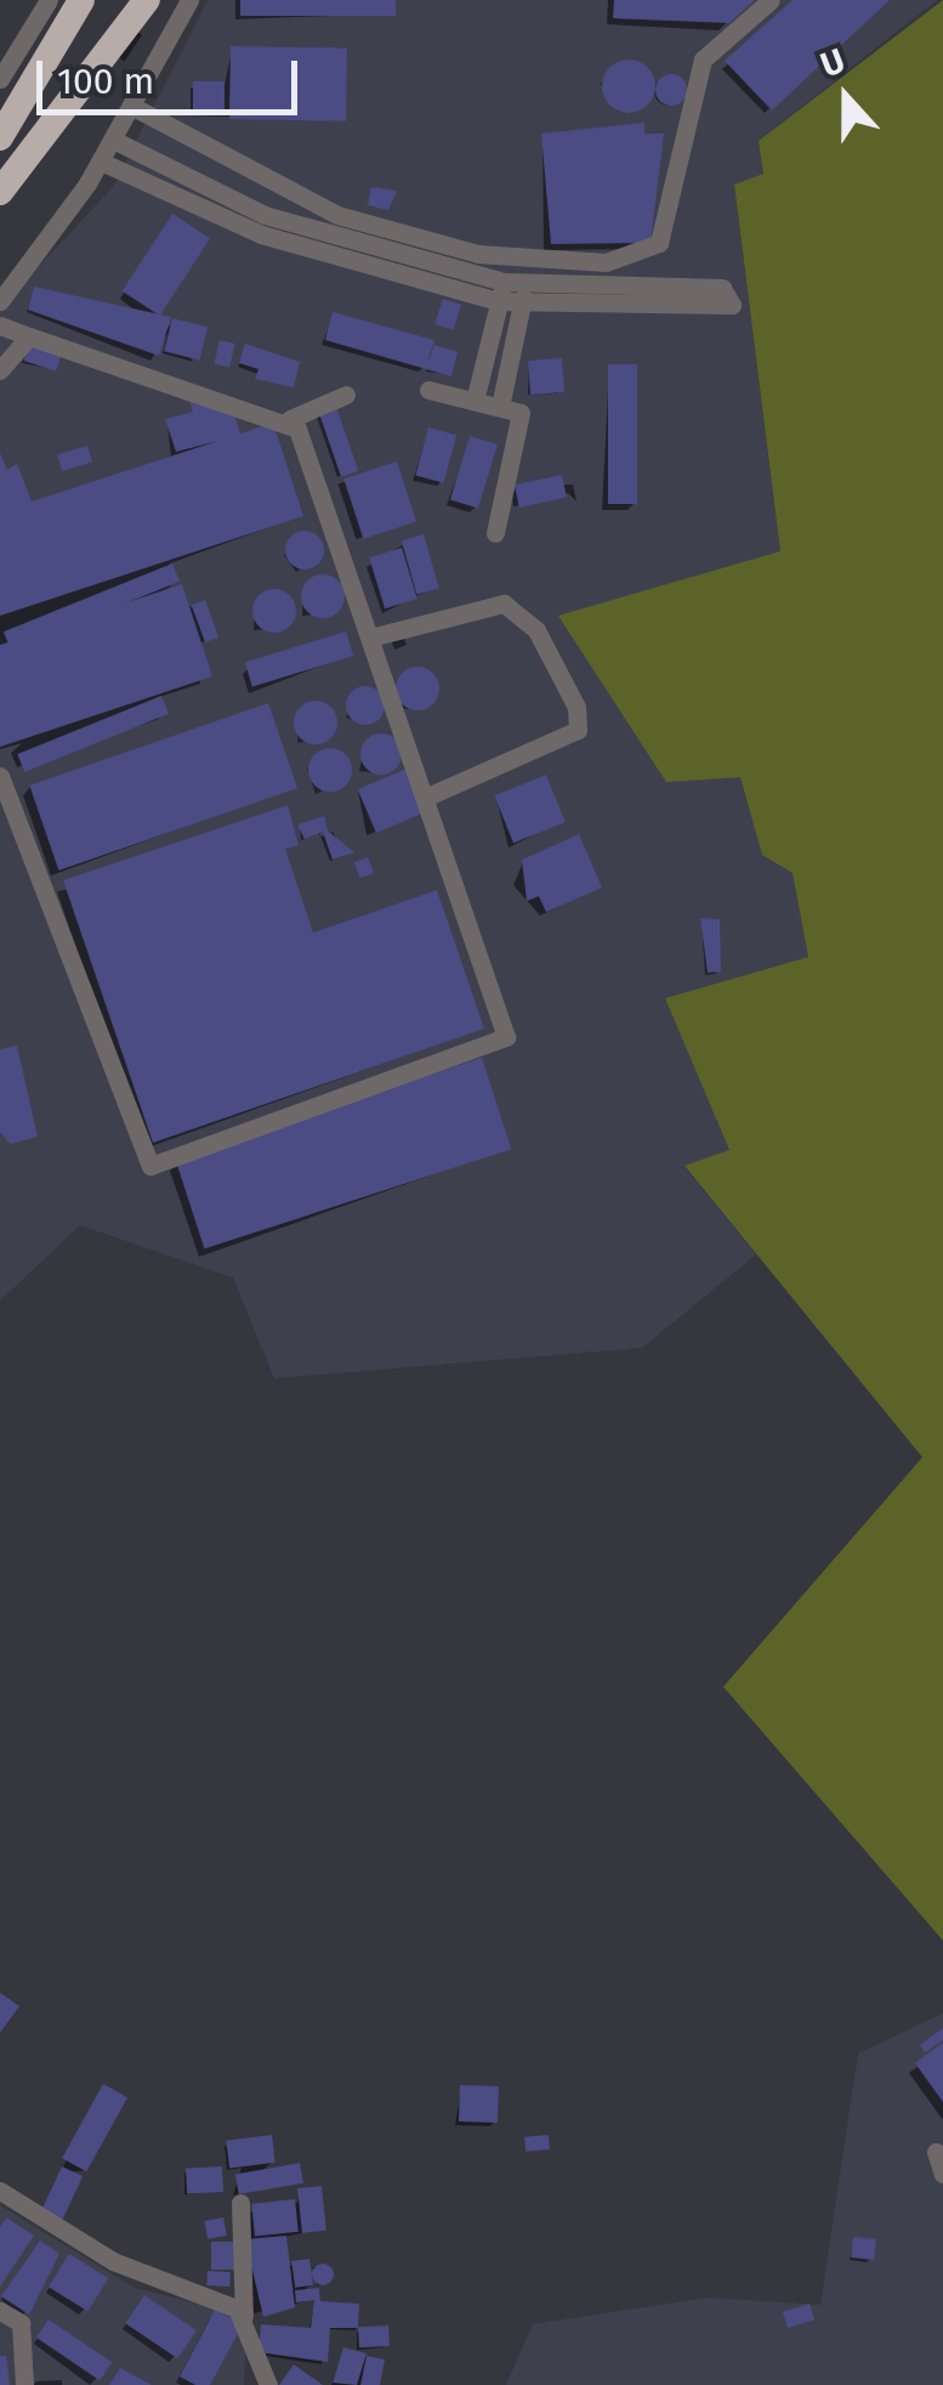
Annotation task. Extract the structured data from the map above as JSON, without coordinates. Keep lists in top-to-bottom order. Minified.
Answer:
{"scale_bar":"100 m","north":"top"}
